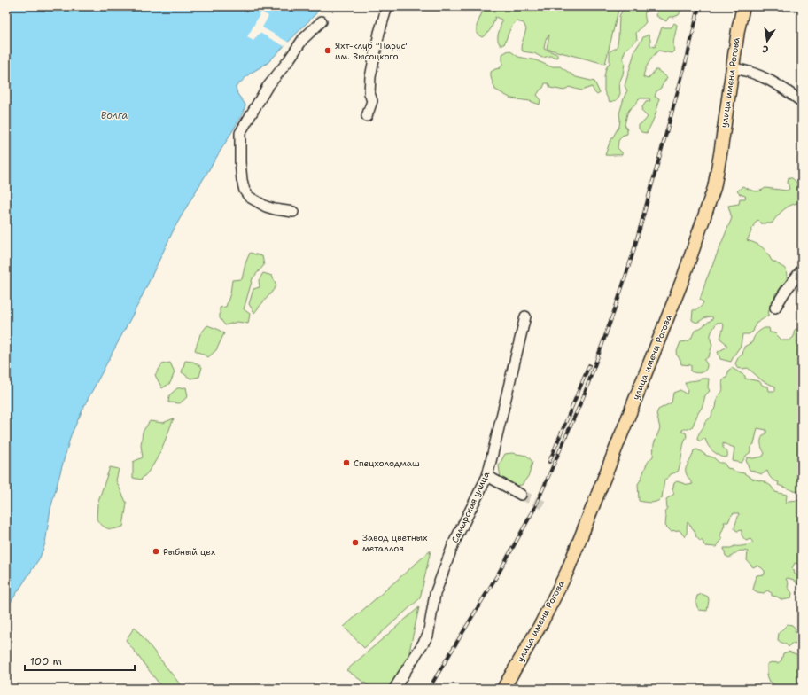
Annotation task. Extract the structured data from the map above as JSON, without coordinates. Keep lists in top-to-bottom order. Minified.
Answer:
{"streets":{"main road":["улица имени Рогова"],"street":["Самарская улица"]},"water":["Волга"],"places":["Яхт-клуб \"Парус\" им. Высоцкого","Спецхолодмаш","Завод цветных металлов","Рыбный цех"],"scale_bar":"100 m","north":"bottom"}
